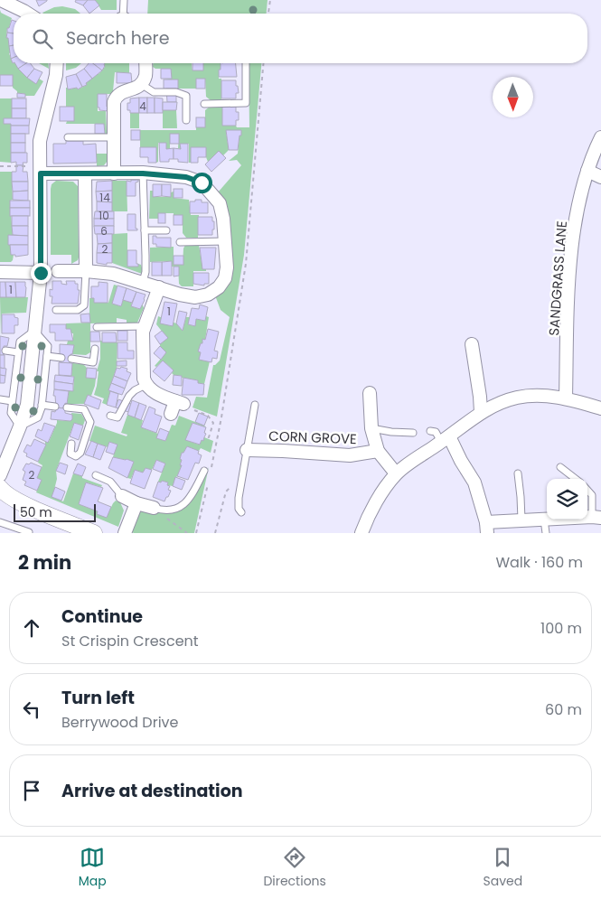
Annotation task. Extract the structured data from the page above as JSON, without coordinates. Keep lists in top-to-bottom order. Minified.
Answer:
{"streets":{"street":["SANDGRASS LANE","CORN GROVE"]},"house_numbers":["4","14","10","6","2","1","1","2"],"scale_bar":"50 m","north":"bottom","page":{"search":"Search here","scale":"50 m","heading":["2 min","Walk · 160 m"],"list":[["Continue","St Crispin Crescent","100 m"],["Turn left","Berrywood Drive","60 m"],"Arrive at destination"],"nav":["Map","Directions","Saved"]}}
